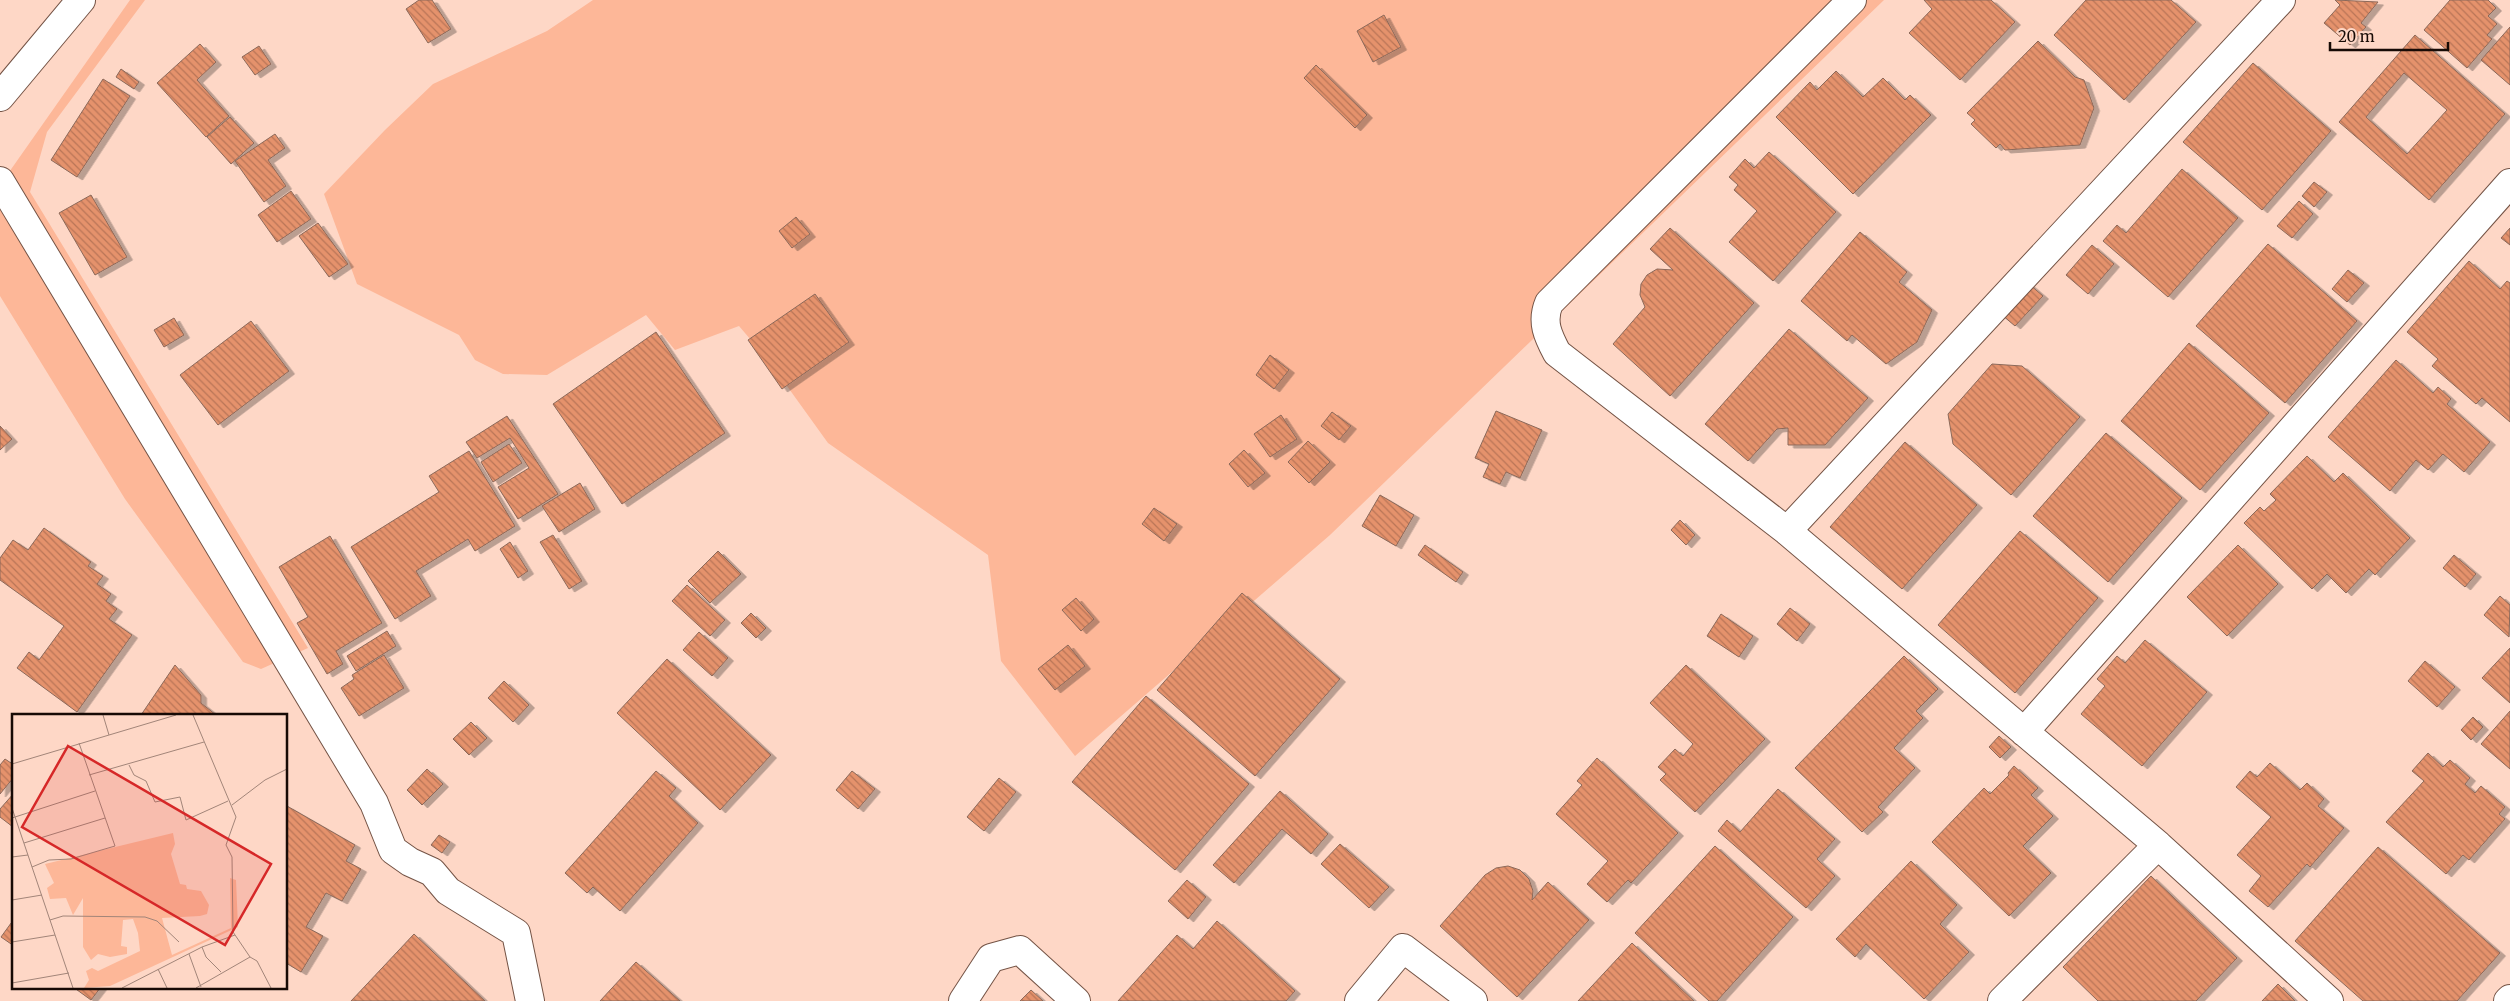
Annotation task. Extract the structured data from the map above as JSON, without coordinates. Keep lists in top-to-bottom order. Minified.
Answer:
{"scale_bar":"20 m"}
